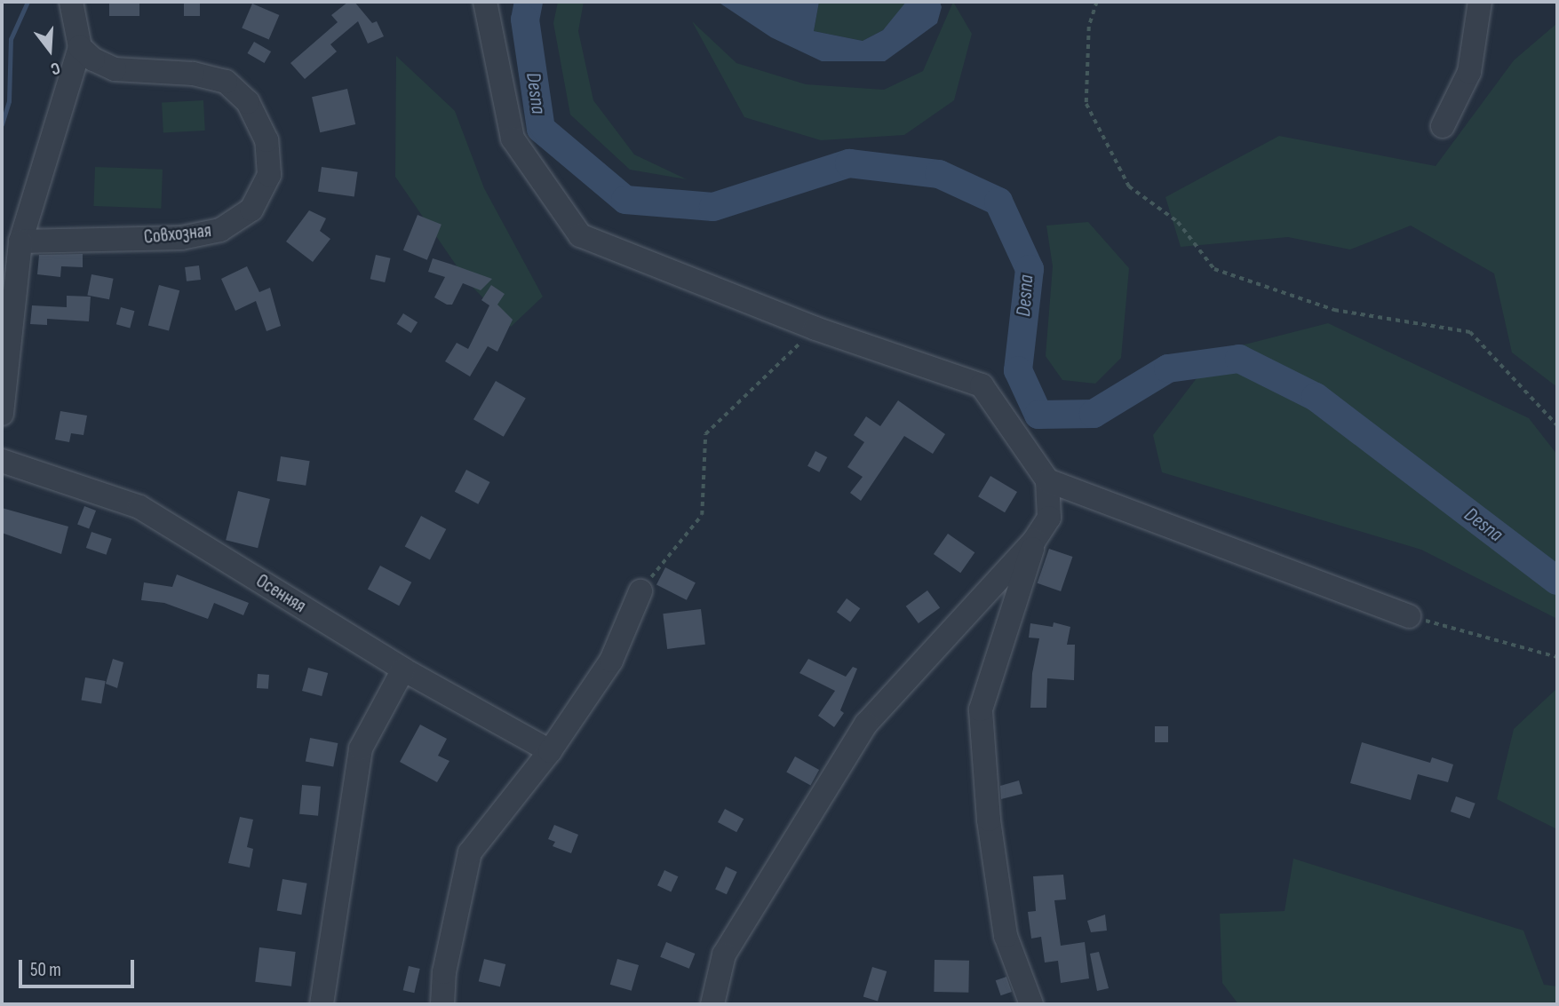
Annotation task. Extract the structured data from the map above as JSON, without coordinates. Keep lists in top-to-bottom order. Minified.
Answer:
{"streets":{"street":["Совхозная","Осенняя"]},"water":["Desna"],"scale_bar":"50 m","north":"bottom"}
